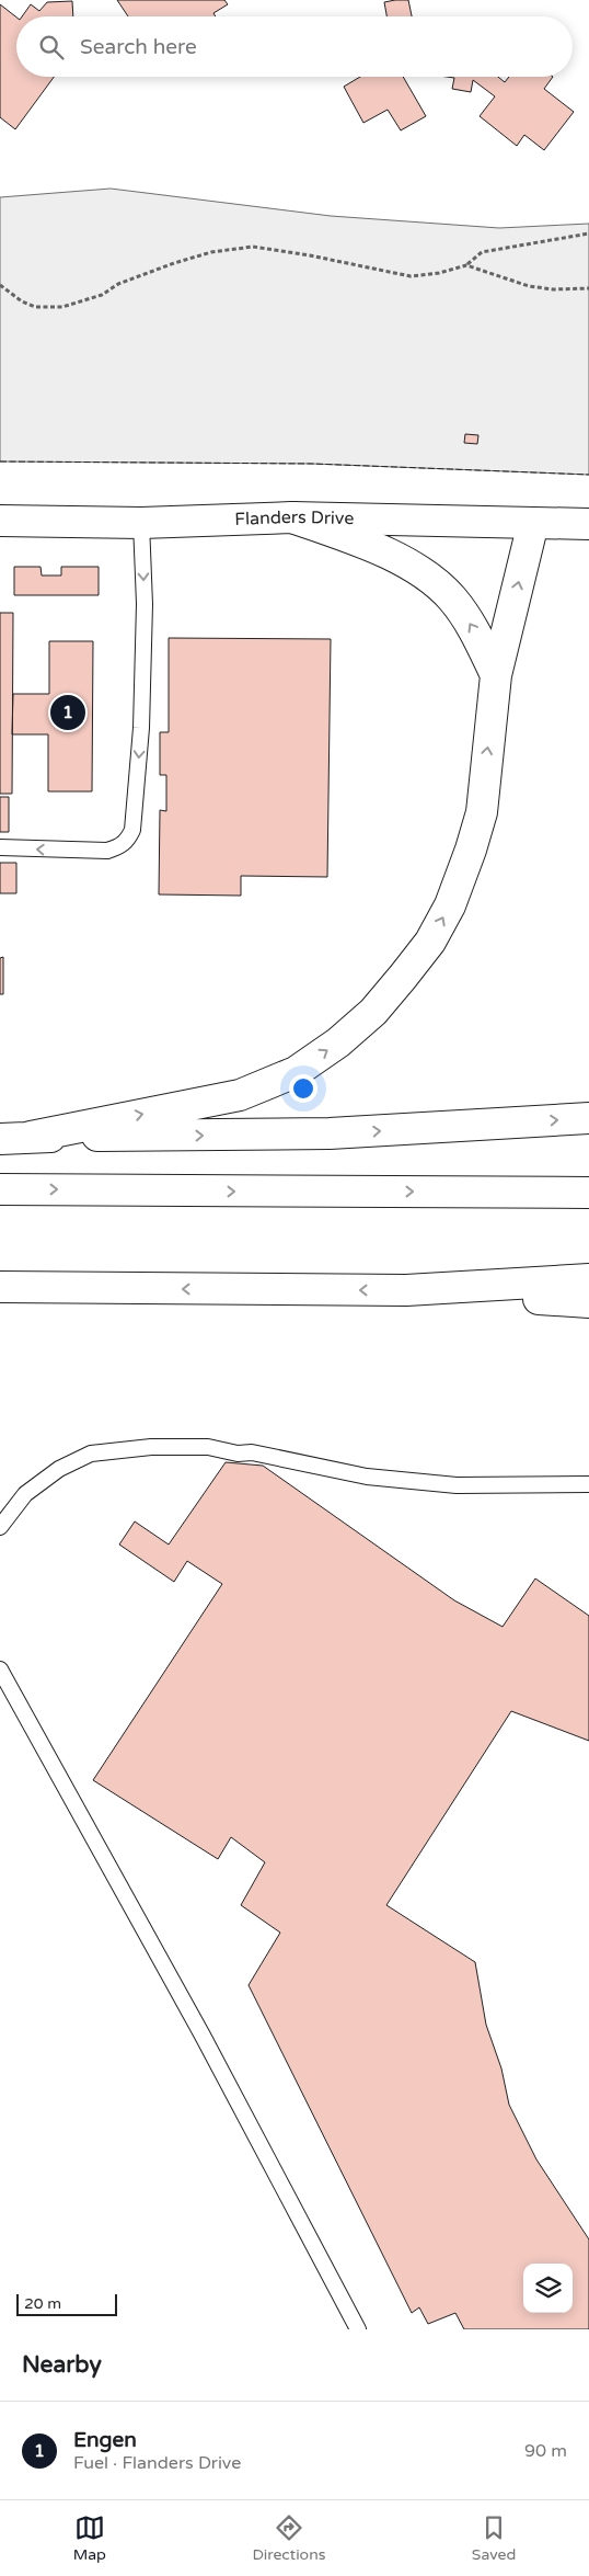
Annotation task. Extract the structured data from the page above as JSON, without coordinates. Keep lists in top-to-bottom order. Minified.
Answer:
{"streets":{"main road":["Flanders Drive"]},"scale_bar":"20 m","page":{"search":"Search here","pins":"1","scale":"20 m","heading":"Nearby","list":[{"mark":"1","name":"Engen","note":"Fuel · Flanders Drive","value":"90 m"}],"nav":["Map","Directions","Saved"]}}
